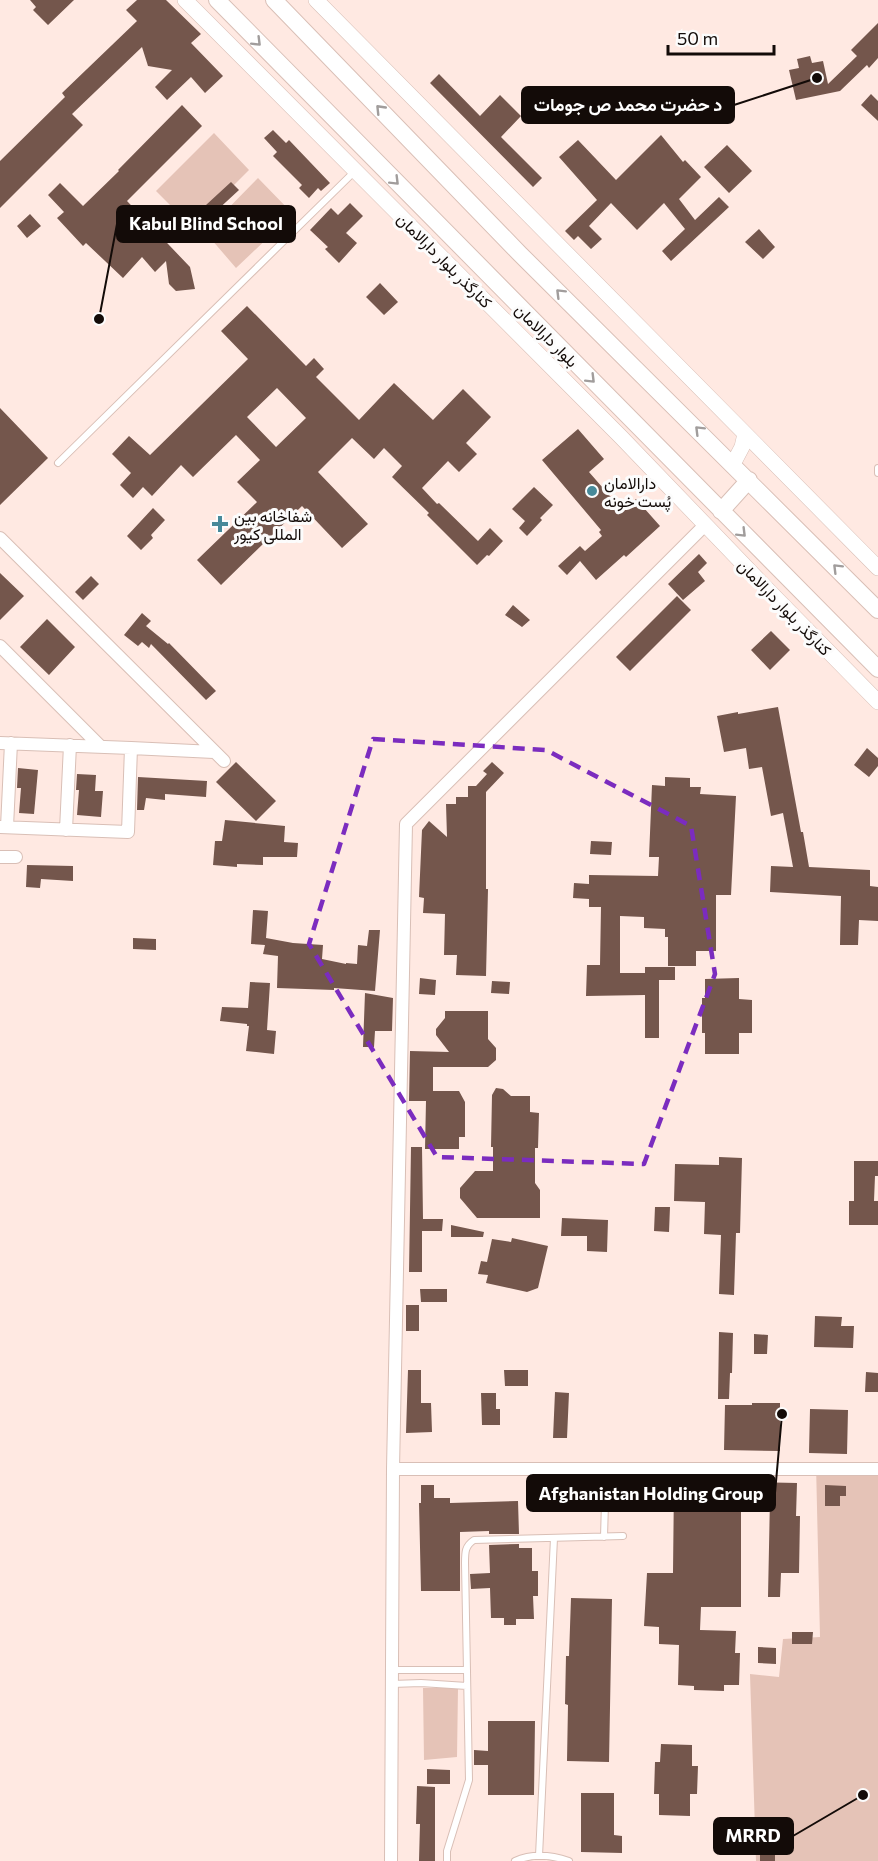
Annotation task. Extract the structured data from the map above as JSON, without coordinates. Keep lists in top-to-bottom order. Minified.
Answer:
{"streets":{"main road":["بلوار دارالامان"],"street":["کنارگذر بلوار دارالامان"]},"places":{"other":["د حضرت محمد ص جومات","Kabul Blind School","دارالامان پُست خونه","Afghanistan Holding Group","MRRD"],"health":["شفاخانه بین المللی کیور"]},"scale_bar":"50 m"}
